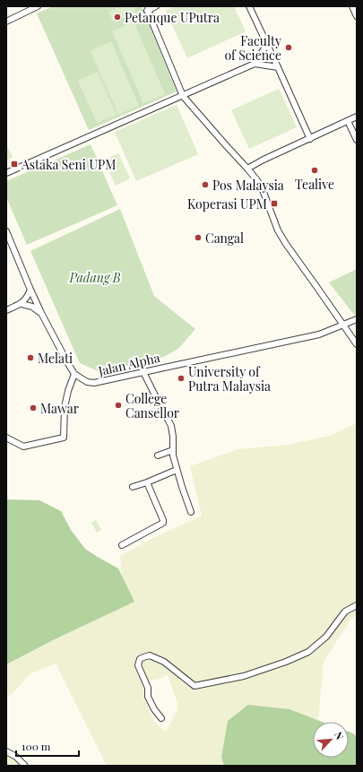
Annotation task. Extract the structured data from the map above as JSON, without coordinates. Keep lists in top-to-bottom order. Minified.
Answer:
{"streets":{"street":["Jalan Alpha"]},"parks":["Padang B"],"places":{"other":["Petanque UPutra","Faculty of Science","Tealive","Pos Malaysia","Cangal","Melati","University of Putra Malaysia","College Cansellor","Mawar"],"transit":["Astaka Seni UPM","Koperasi UPM"]},"scale_bar":"100 m","north":"top right"}
